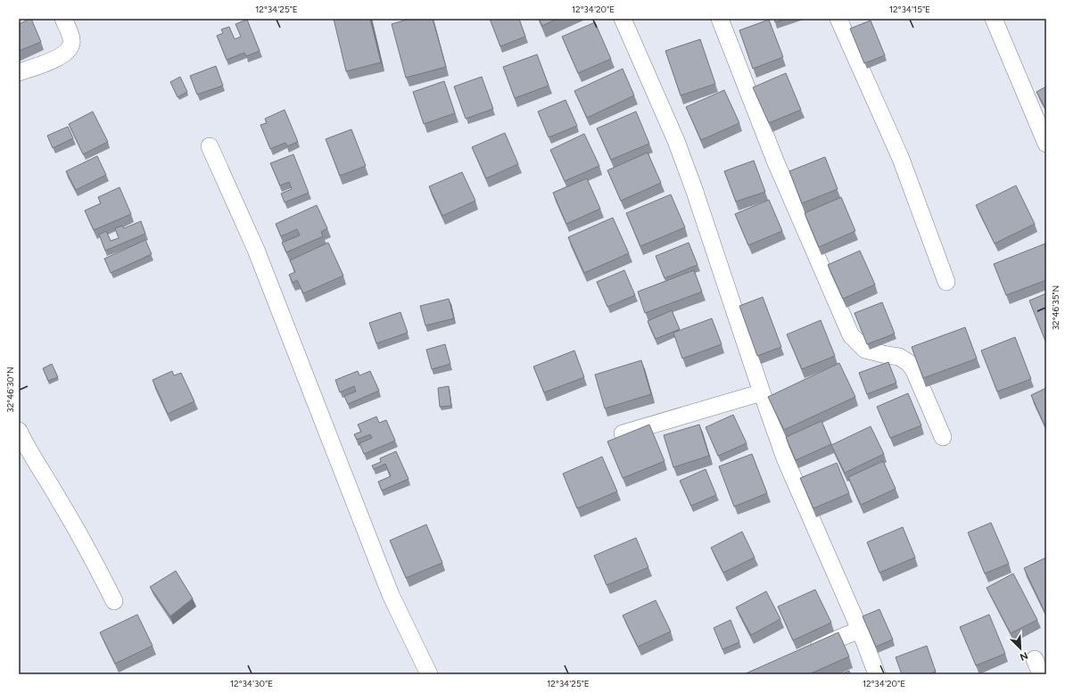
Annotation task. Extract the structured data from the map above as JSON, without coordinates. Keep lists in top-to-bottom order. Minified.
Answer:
{"north":"bottom right","coordinates":["12°34'25\"E","12°34'20\"E","12°34'15\"E","32°46'35\"N","32°46'30\"N","12°34'30\"E"]}
